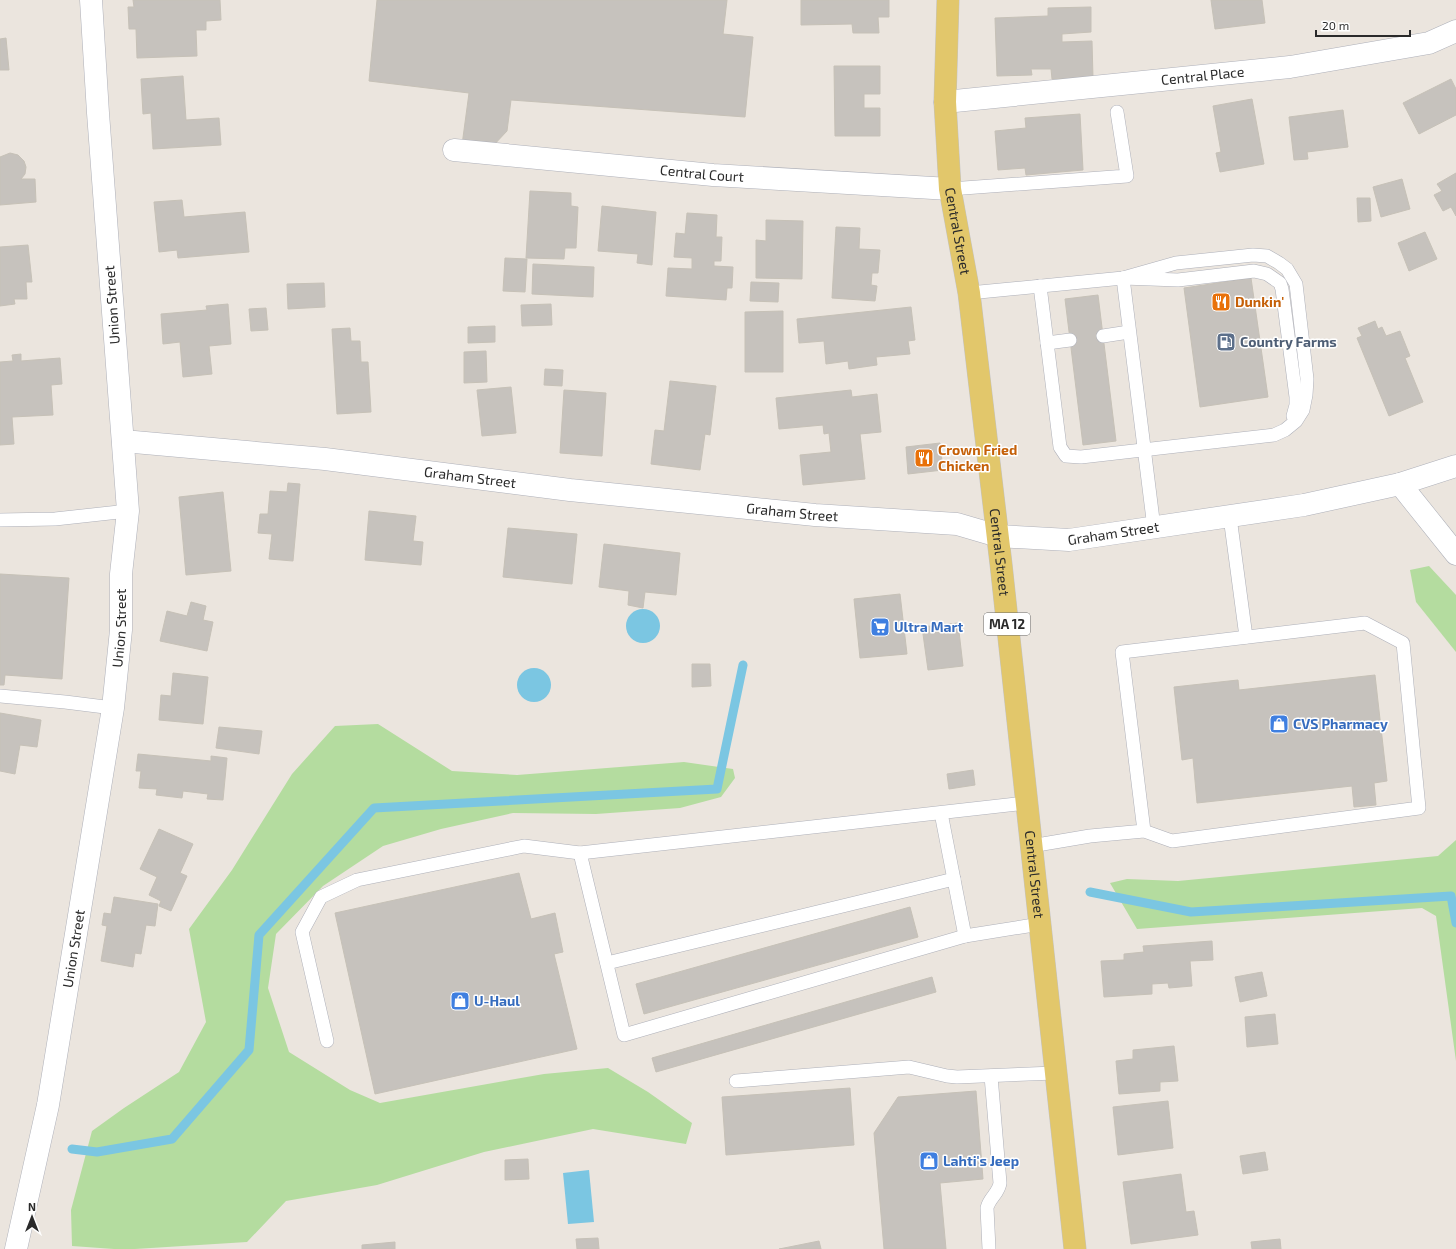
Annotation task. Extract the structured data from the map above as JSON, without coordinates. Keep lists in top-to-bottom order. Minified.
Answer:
{"streets":{"main road":["Central Street","MA 12"],"street":["Central Place","Central Court","Union Street","Graham Street"]},"crossings":[["Central Place","Central Street"],["Central Court","Central Street"],["Central Street","Graham Street"],["Union Street","Graham Street"]],"places":{"restaurant":["Dunkin'","Crown Fried Chicken"],"fuel station":["Country Farms"],"supermarket":["Ultra Mart"],"shop":["CVS Pharmacy","U-Haul","Lahti's Jeep"]},"scale_bar":"20 m","north":"top"}
